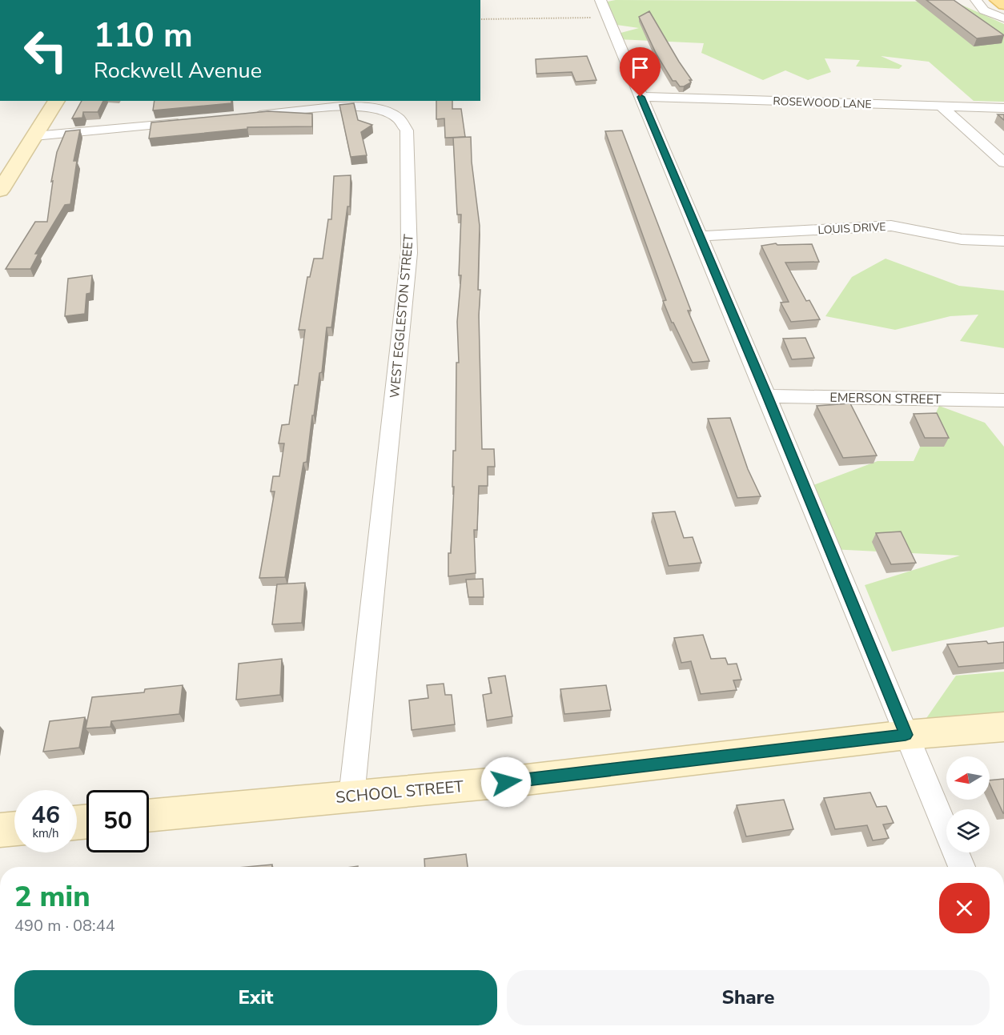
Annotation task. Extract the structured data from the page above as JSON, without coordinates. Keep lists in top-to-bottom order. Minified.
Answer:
{"streets":{"main road":["SCHOOL STREET"],"street":["ROSEWOOD LANE","LOUIS DRIVE","WEST EGGLESTON STREET","EMERSON STREET"]},"crossings":[["WEST EGGLESTON STREET","SCHOOL STREET"]],"north":"left","page":{"turn":["110 m","Rockwell Avenue"],"speed":"46 km/h","limit":"50","heading":["2 min","490 m · 08:44"],"buttons":["Exit","Share"]}}
